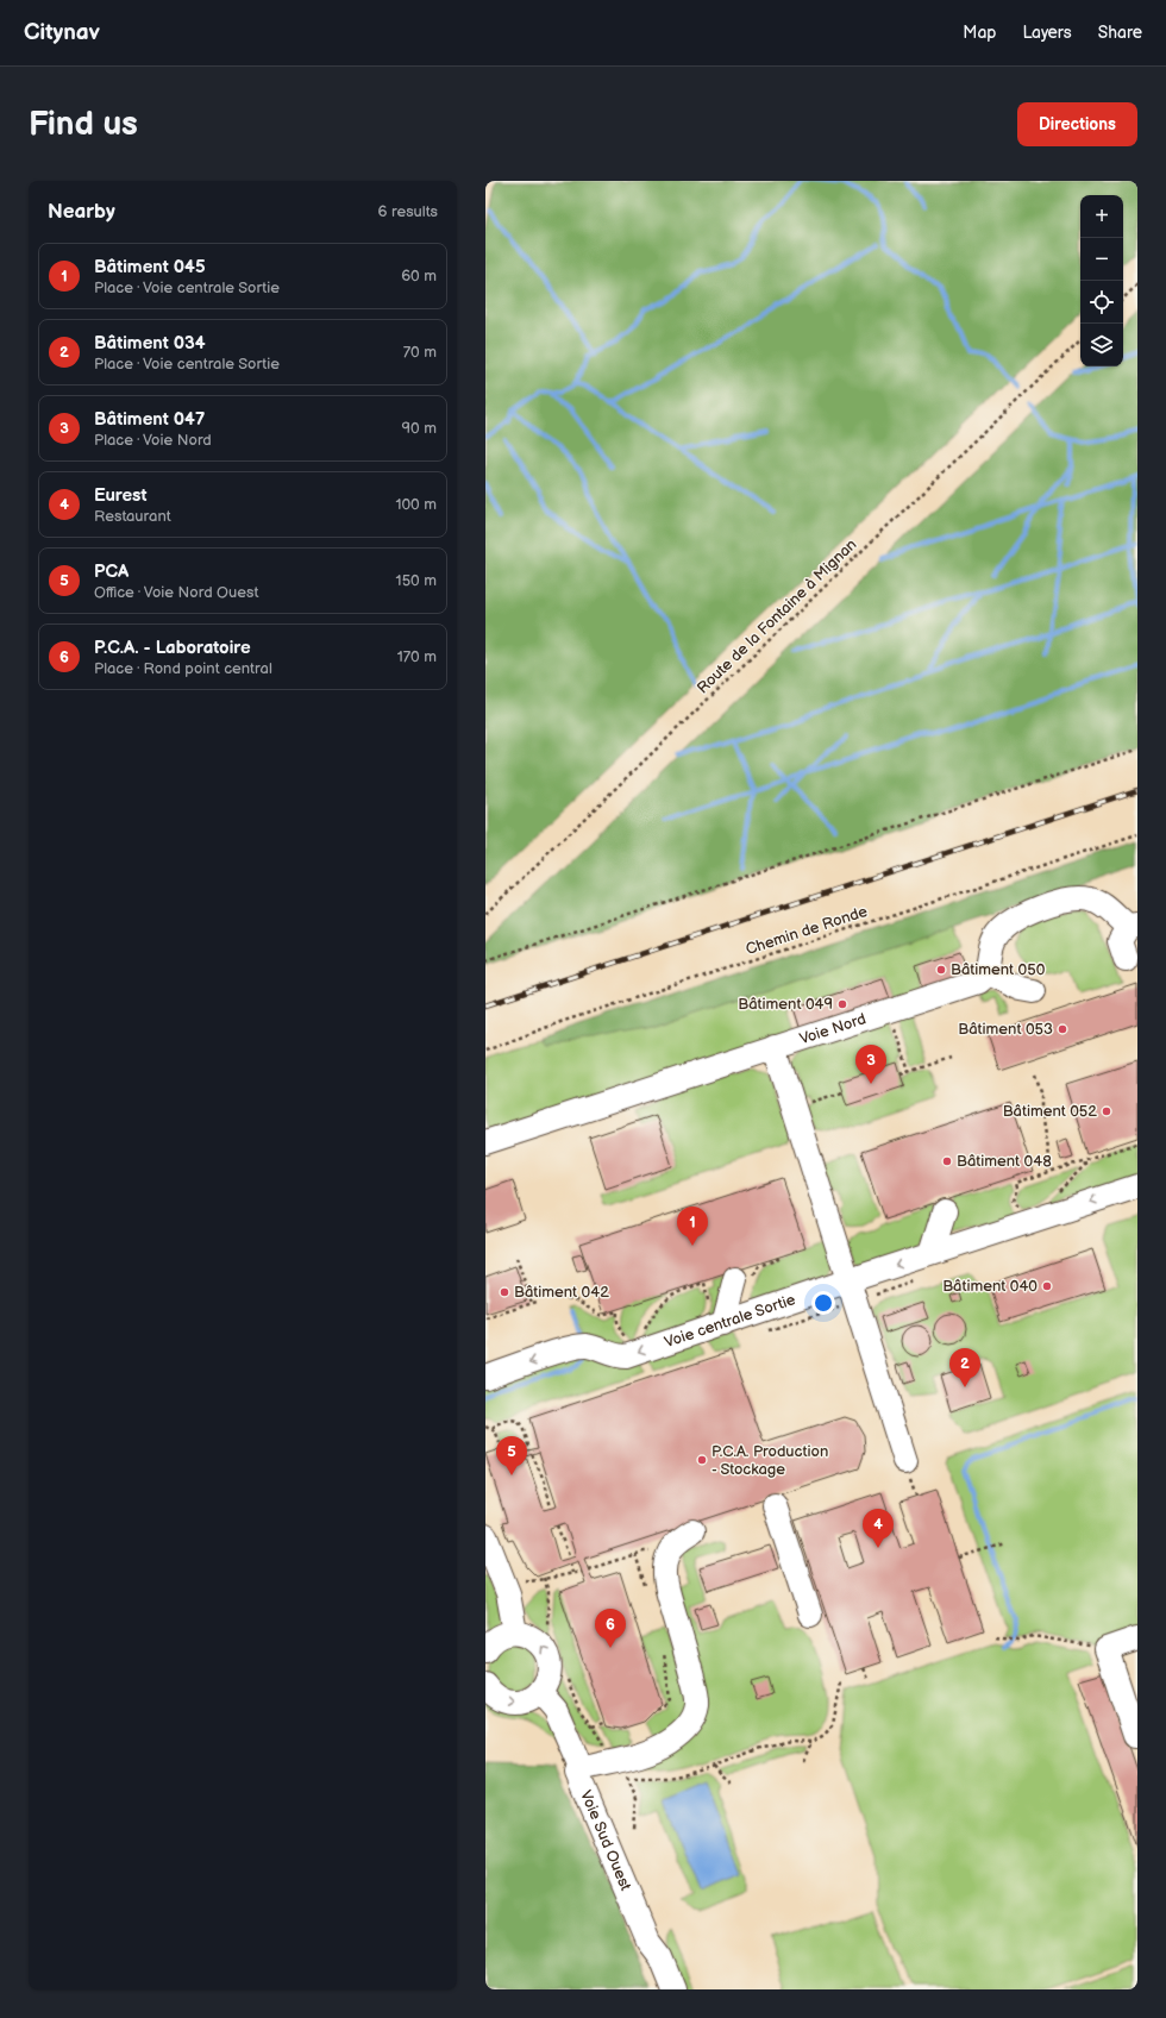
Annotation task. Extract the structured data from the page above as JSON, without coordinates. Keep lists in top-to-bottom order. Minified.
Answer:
{"streets":{"street":["Voie Nord","Voie centrale Sortie","Voie Sud Ouest"],"path":["Route de la Fontaine à Mignan","Chemin de Ronde"]},"one_way":["Voie centrale Sortie"],"places":["Bâtiment 050","Bâtiment 049","Bâtiment 053","Bâtiment 052","Bâtiment 048","Bâtiment 040","Bâtiment 042","P.C.A. Production - Stockage"],"page":{"header":"Citynav","nav":["Map","Layers","Share"],"buttons":"Directions","title":"Find us","heading":["Nearby","6 results"],"map_buttons":["+","−"],"list":[{"mark":"1","name":"Bâtiment 045","note":"Place · Voie centrale Sortie","value":"60 m"},{"mark":"2","name":"Bâtiment 034","note":"Place · Voie centrale Sortie","value":"70 m"},{"mark":"3","name":"Bâtiment 047","note":"Place · Voie Nord","value":"90 m"},{"mark":"4","name":"Eurest","note":"Restaurant","value":"100 m"},{"mark":"5","name":"PCA","note":"Office · Voie Nord Ouest","value":"150 m"},{"mark":"6","name":"P.C.A. - Laboratoire","note":"Place · Rond point central","value":"170 m"}],"pins":["3","1","2","5","4","6"]}}
